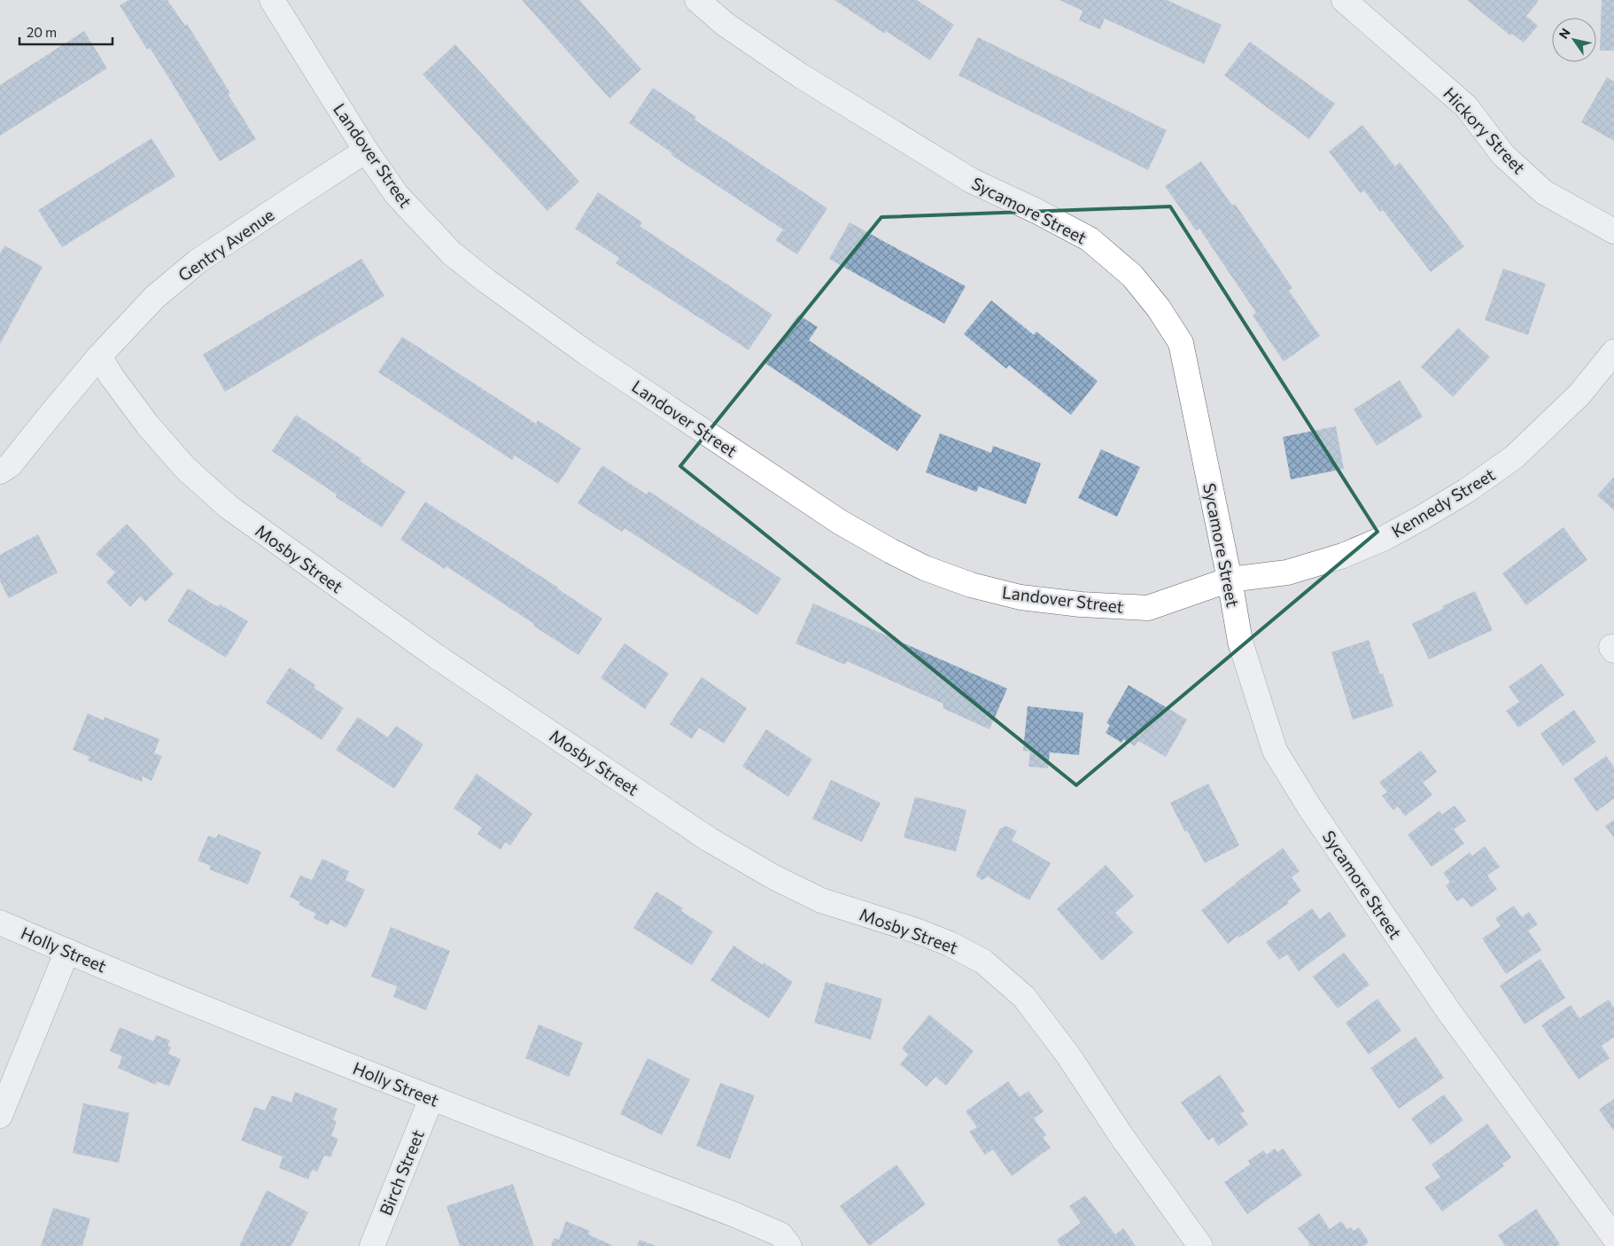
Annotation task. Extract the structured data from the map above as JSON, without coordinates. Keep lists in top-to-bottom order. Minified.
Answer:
{"streets":{"street":["Hickory Street","Landover Street","Sycamore Street","Gentry Avenue","Kennedy Street","Mosby Street","Holly Street","Birch Street"]},"crossings":[["Landover Street","Sycamore Street"],["Landover Street","Gentry Avenue"],["Landover Street","Kennedy Street"],["Sycamore Street","Kennedy Street"],["Gentry Avenue","Mosby Street"],["Holly Street","Birch Street"]],"scale_bar":"20 m","north":"top left"}
